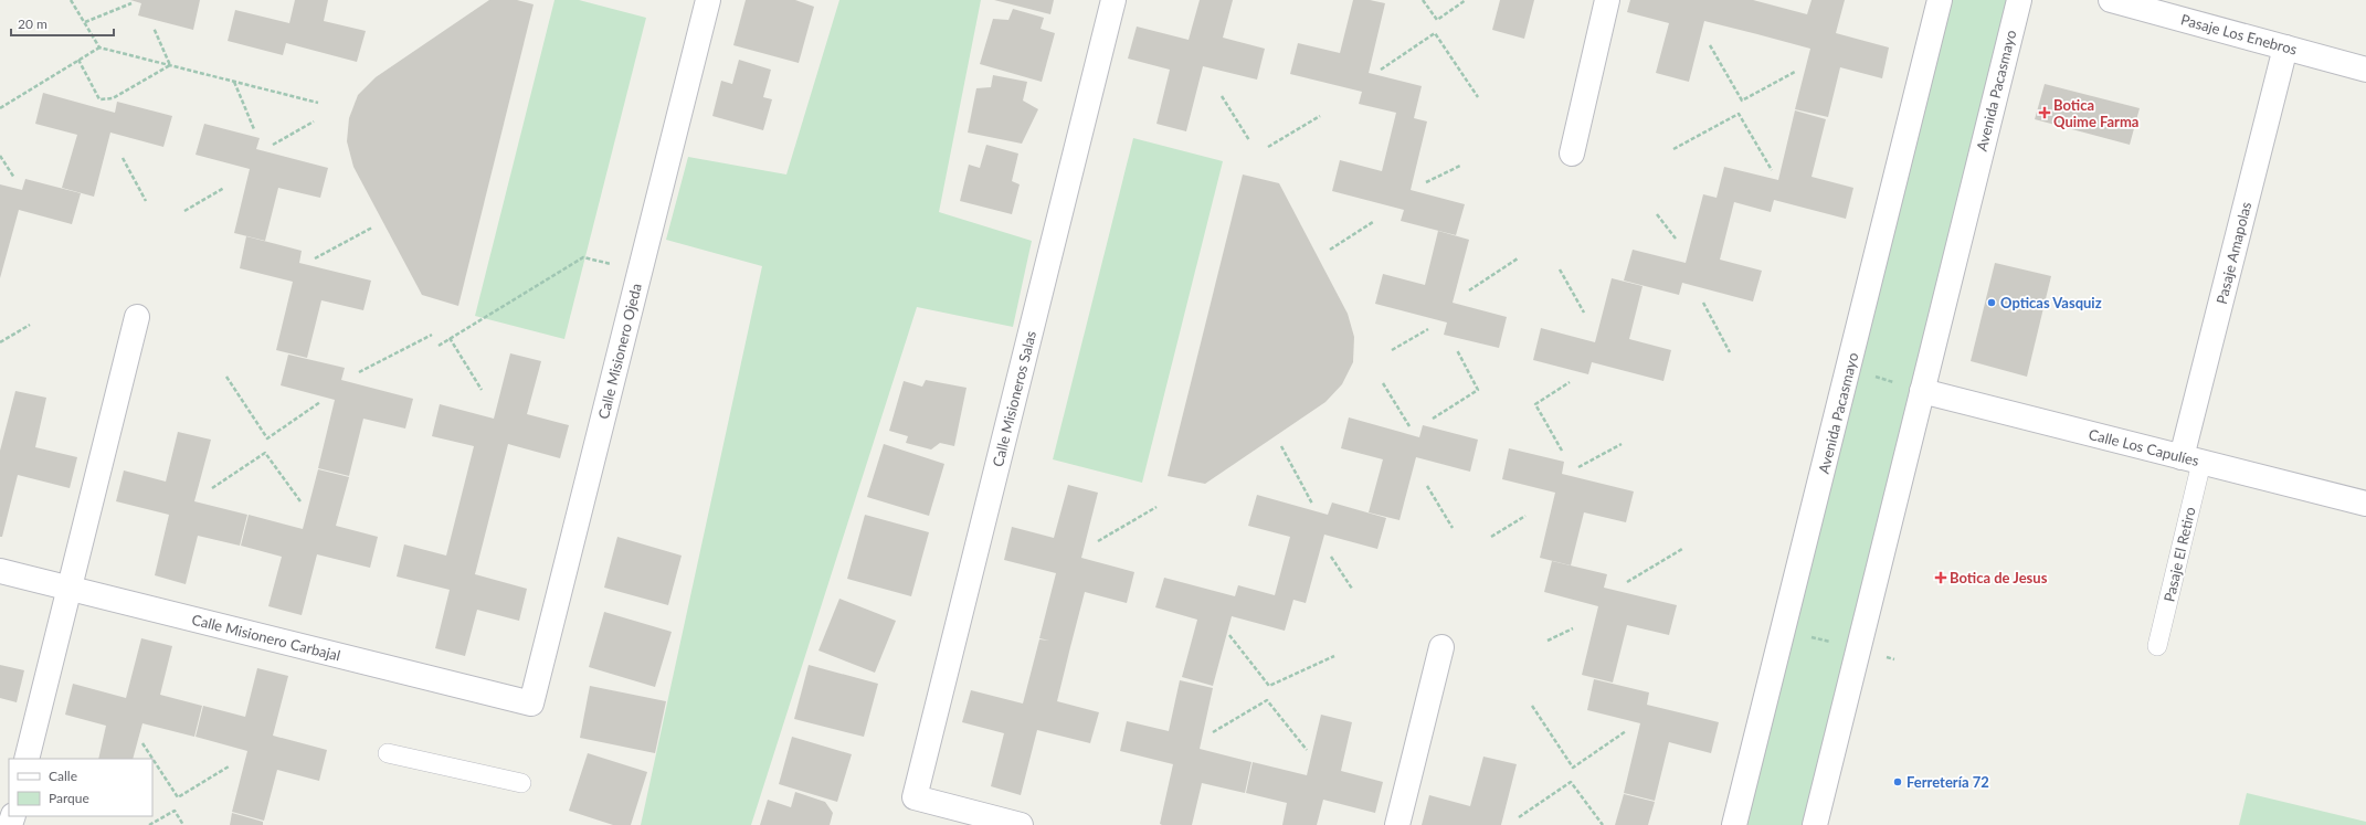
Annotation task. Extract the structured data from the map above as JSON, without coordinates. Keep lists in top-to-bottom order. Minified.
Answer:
{"streets":{"street":["Pasaje Los Enebros","Avenida Pacasmayo","Pasaje Amapolas","Calle Misionero Ojeda","Calle Misioneros Salas","Calle Los Capulíes","Calle Misionero Carbajal"],"lane":["Pasaje El Retiro"]},"crossings":[["Pasaje Los Enebros","Pasaje Amapolas"],["Avenida Pacasmayo","Calle Los Capulíes"],["Pasaje Amapolas","Calle Los Capulíes"],["Pasaje Amapolas","Pasaje El Retiro"],["Calle Misionero Ojeda","Calle Misionero Carbajal"],["Calle Los Capulíes","Pasaje El Retiro"]],"places":{"health":["Botica Quime Farma","Botica de Jesus"],"other":["Opticas Vasquiz","Ferretería 72"]},"legend":["Calle","Parque"],"scale_bar":"20 m"}
